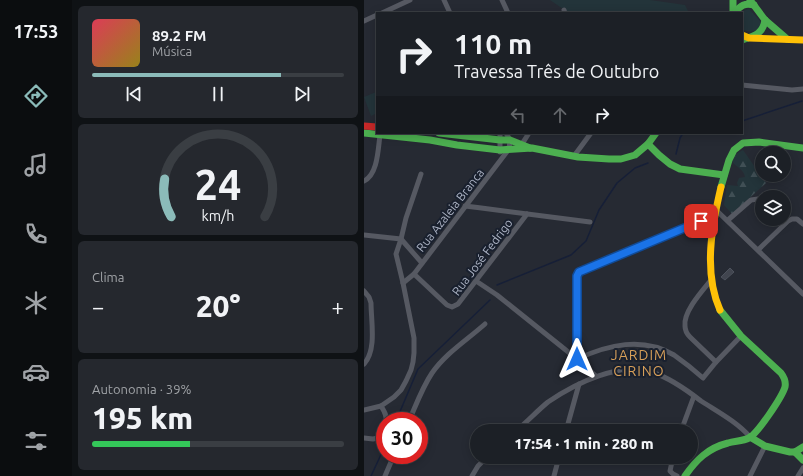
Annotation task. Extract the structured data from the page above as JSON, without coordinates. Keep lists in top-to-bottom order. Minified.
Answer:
{"streets":{"street":["Rua Azaleia Branca","Rua José Fedrigo"]},"crossings":[["Rua Azaleia Branca","Rua José Fedrigo"]],"districts":["JARDIM CIRINO"],"page":{"tabs":"17:53","turn":["110 m","Travessa Três de Outubro"],"song":["89.2 FM","Música"],"tile":["Clima",["Autonomia · 39%","195 km"]],"heat":["−","20°","+"],"limit":"30","trip":"17:54 · 1 min · 280 m","gauge":["24","km/h"]}}
